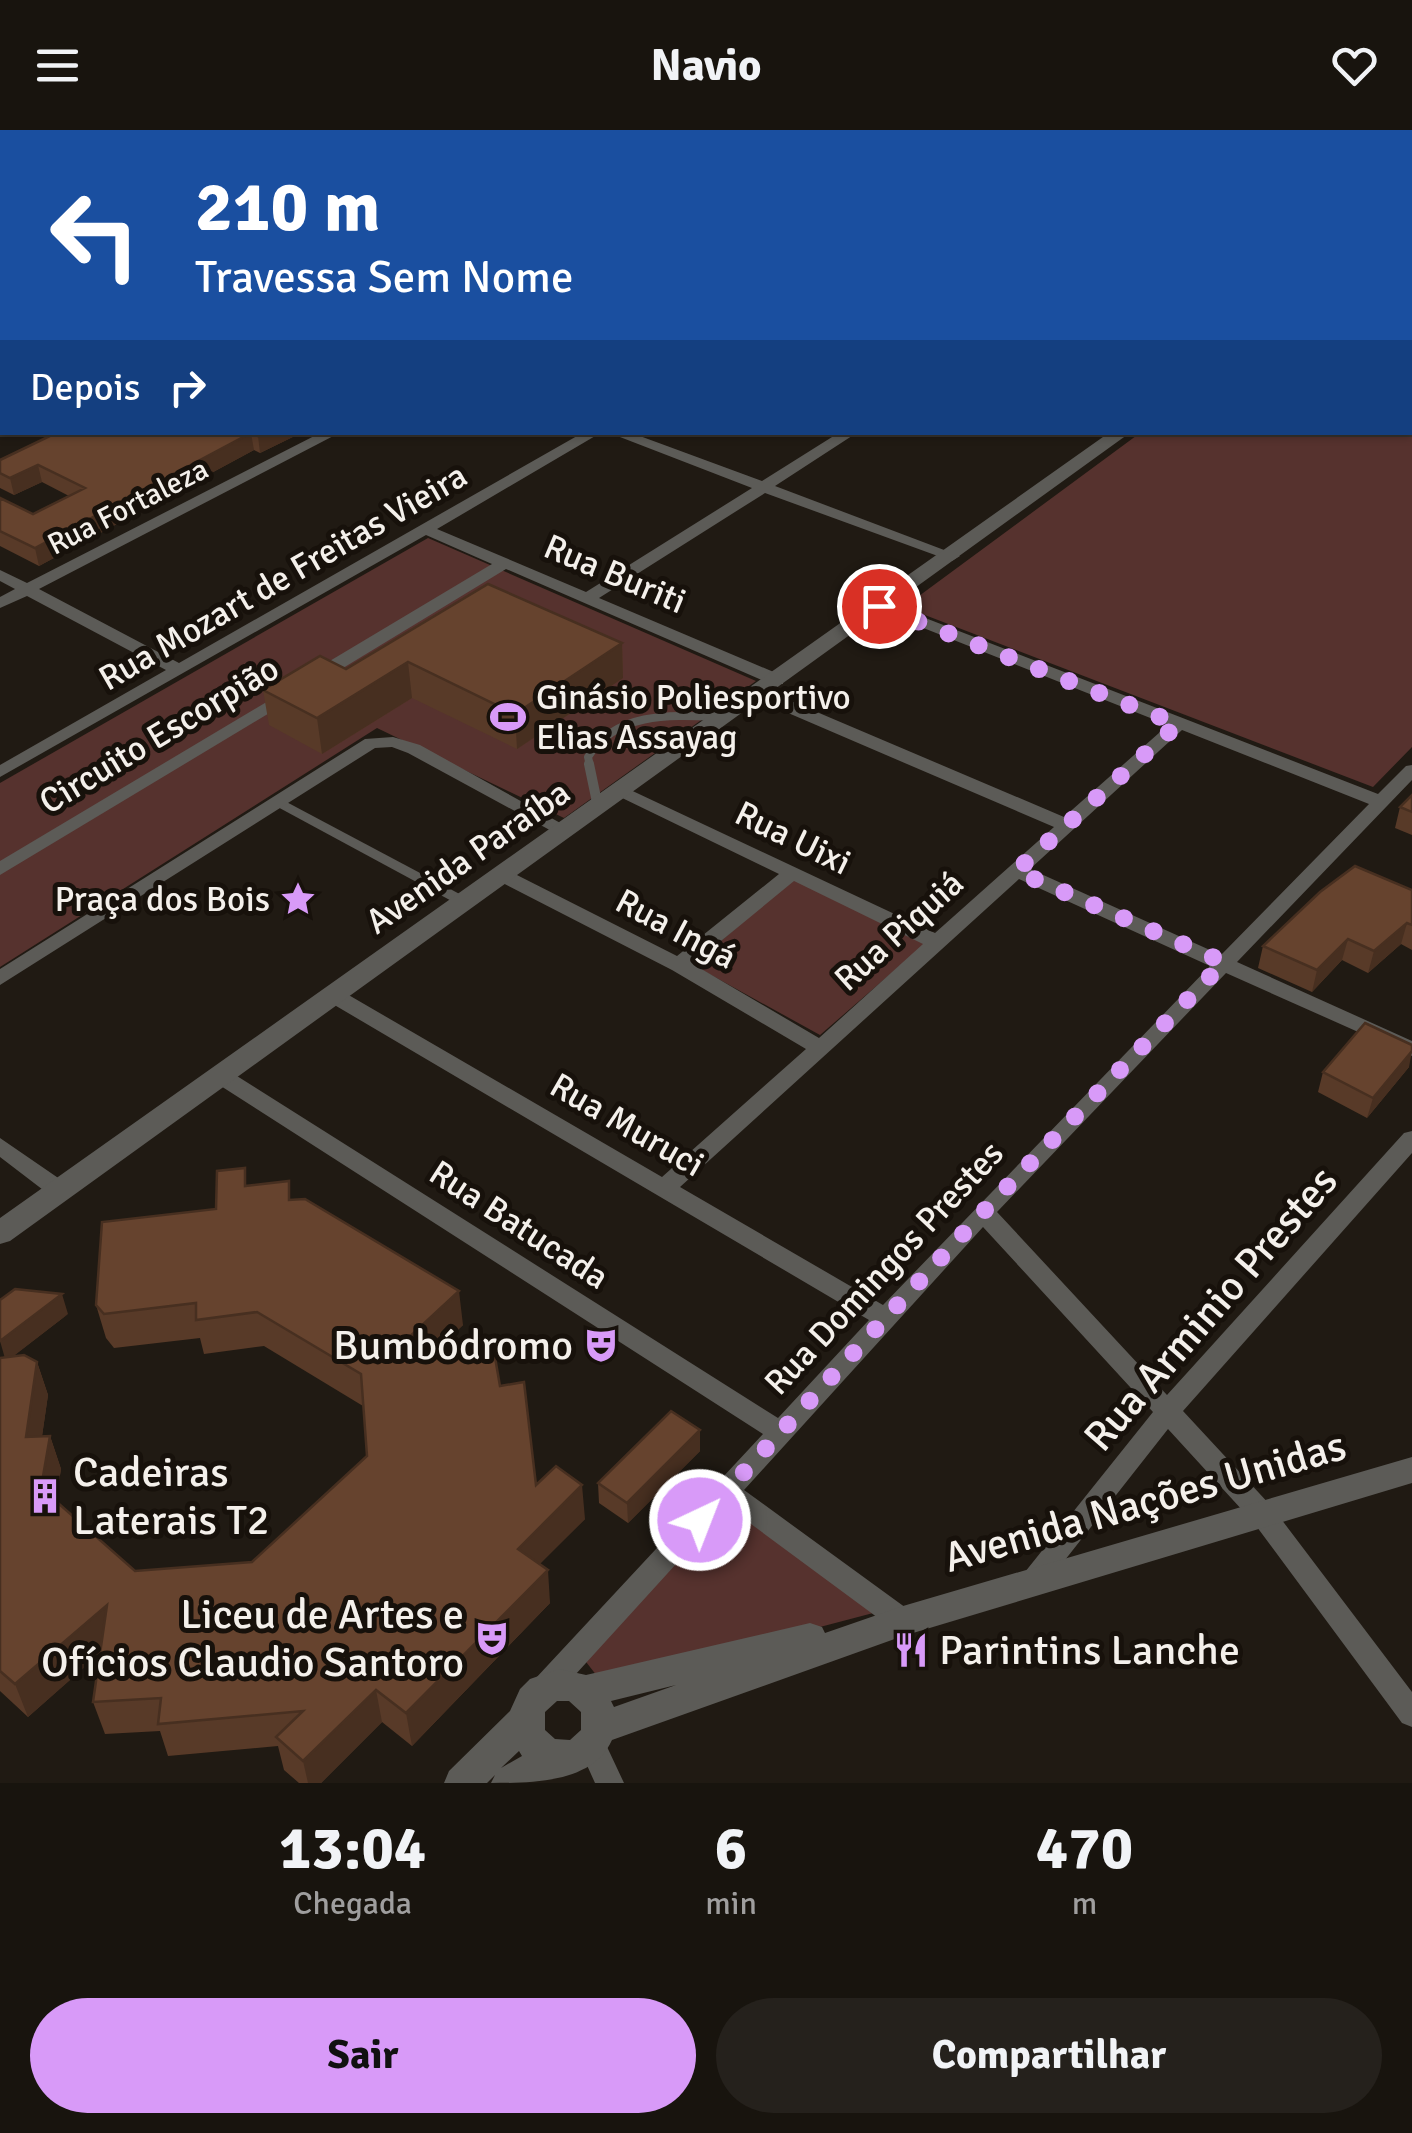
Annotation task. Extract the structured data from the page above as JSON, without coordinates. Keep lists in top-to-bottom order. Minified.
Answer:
{"streets":{"street":["Rua Fortaleza","Rua Buriti","Rua Mozart de Freitas Vieira","Circuito Escorpião","Rua Uixi","Avenida Paraíba","Rua Ingá","Rua Piquiá","Rua Muruci","Rua Batucada","Rua Domingos Prestes","Rua Arminio Prestes","Avenida Nações Unidas"]},"crossings":[["Rua Buriti","Rua Mozart de Freitas Vieira"],["Rua Buriti","Circuito Escorpião"],["Rua Buriti","Avenida Paraíba"],["Rua Buriti","Rua Piquiá"],["Rua Uixi","Avenida Paraíba"],["Rua Uixi","Rua Piquiá"],["Avenida Paraíba","Rua Ingá"],["Avenida Paraíba","Rua Muruci"],["Avenida Paraíba","Rua Batucada"],["Rua Ingá","Rua Piquiá"],["Rua Piquiá","Rua Muruci"],["Rua Muruci","Rua Domingos Prestes"],["Rua Batucada","Rua Domingos Prestes"],["Rua Domingos Prestes","Avenida Nações Unidas"],["Rua Arminio Prestes","Avenida Nações Unidas"]],"places":{"sports":["Ginásio Poliesportivo Elias Assayag"],"place":["Praça dos Bois"],"theatre":["Bumbódromo","Liceu de Artes e Ofícios Claudio Santoro"],"building":["Cadeiras Laterais T2"],"restaurant":["Parintins Lanche"]},"page":{"header":"Navio","turn":["210 m","Travessa Sem Nome"],"then":"Depois","eta":["13:04","Chegada","6","min","470","m"],"buttons":["Sair","Compartilhar"]}}
